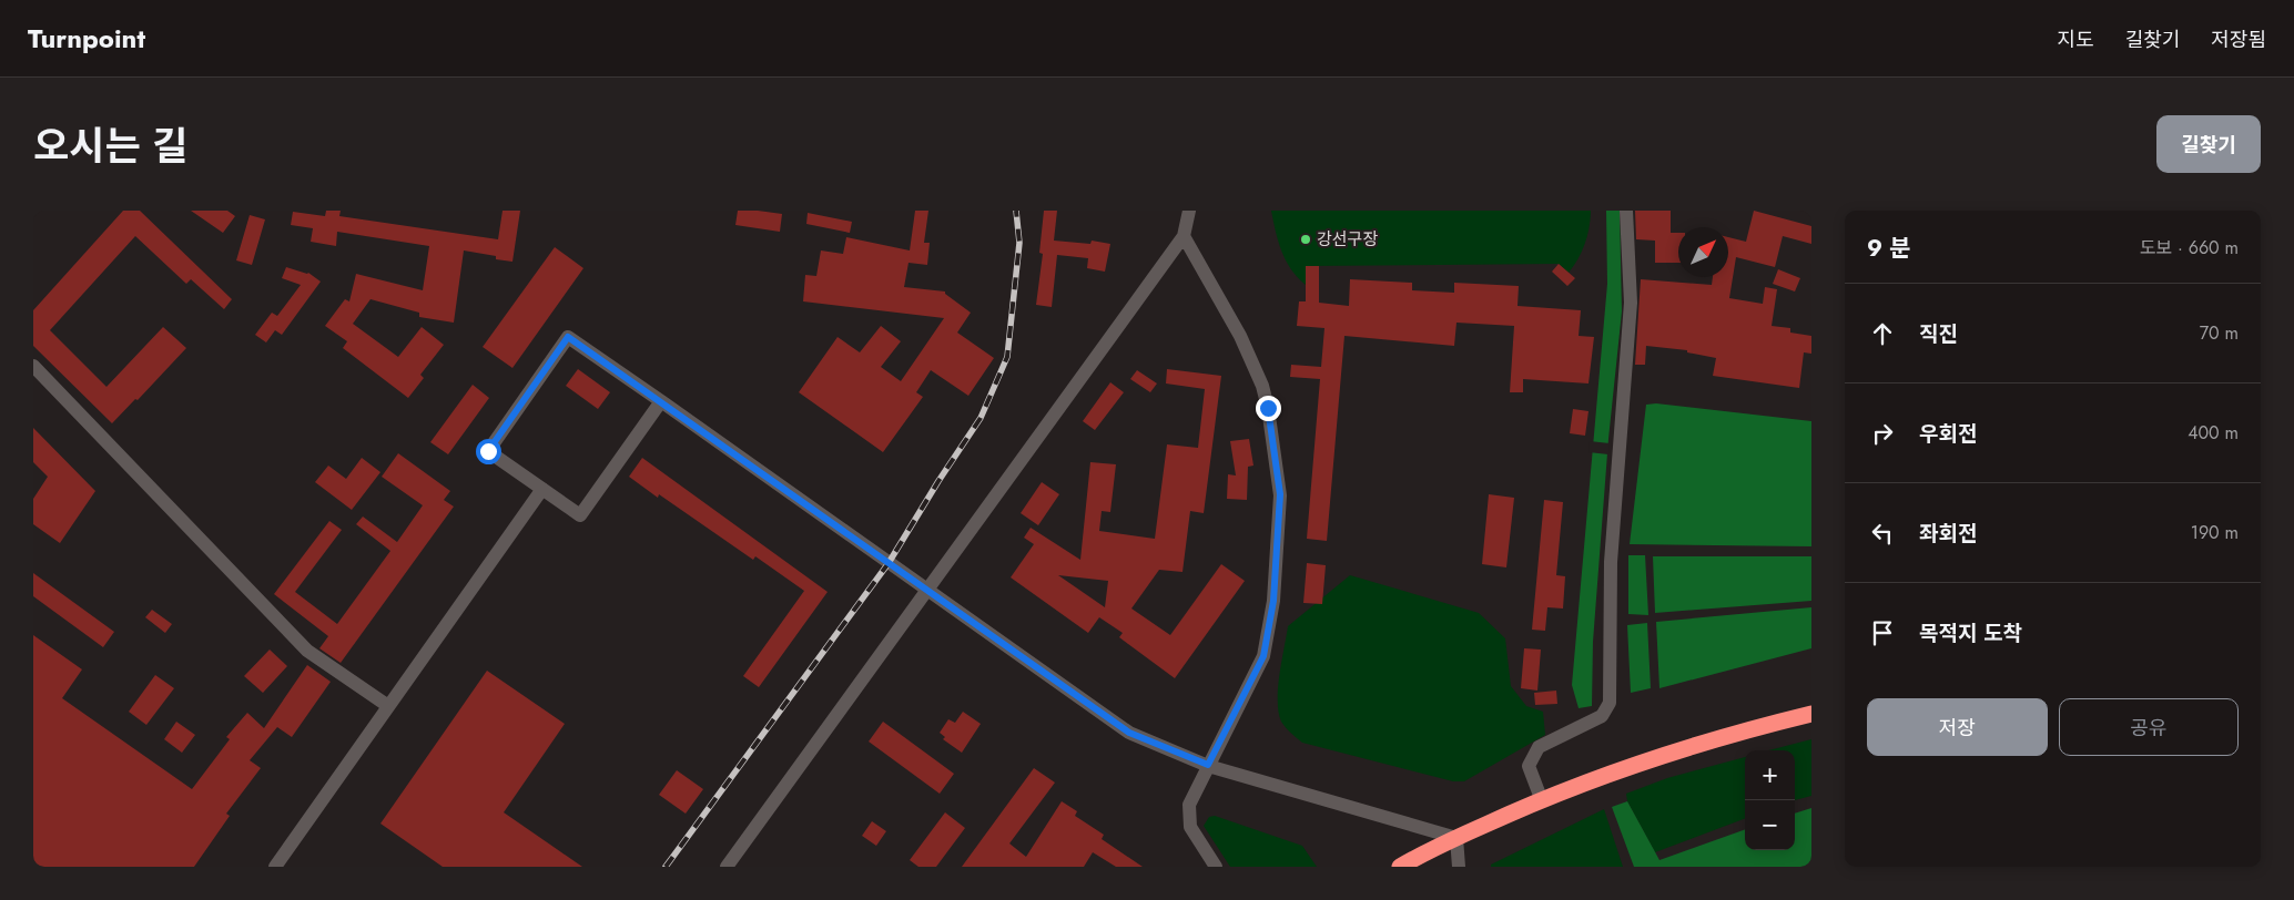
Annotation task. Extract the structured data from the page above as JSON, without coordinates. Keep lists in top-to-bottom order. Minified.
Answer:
{"places":["강선구장"],"north":"top right","page":{"header":"Turnpoint","nav":["지도","길찾기","저장됨"],"title":"오시는 길","buttons":["길찾기",["저장","공유"]],"heading":["9 분","도보 · 660 m"],"list":[["직진","70 m"],["우회전","400 m"],["좌회전","190 m"],"목적지 도착"],"map_buttons":["+","−"]}}
